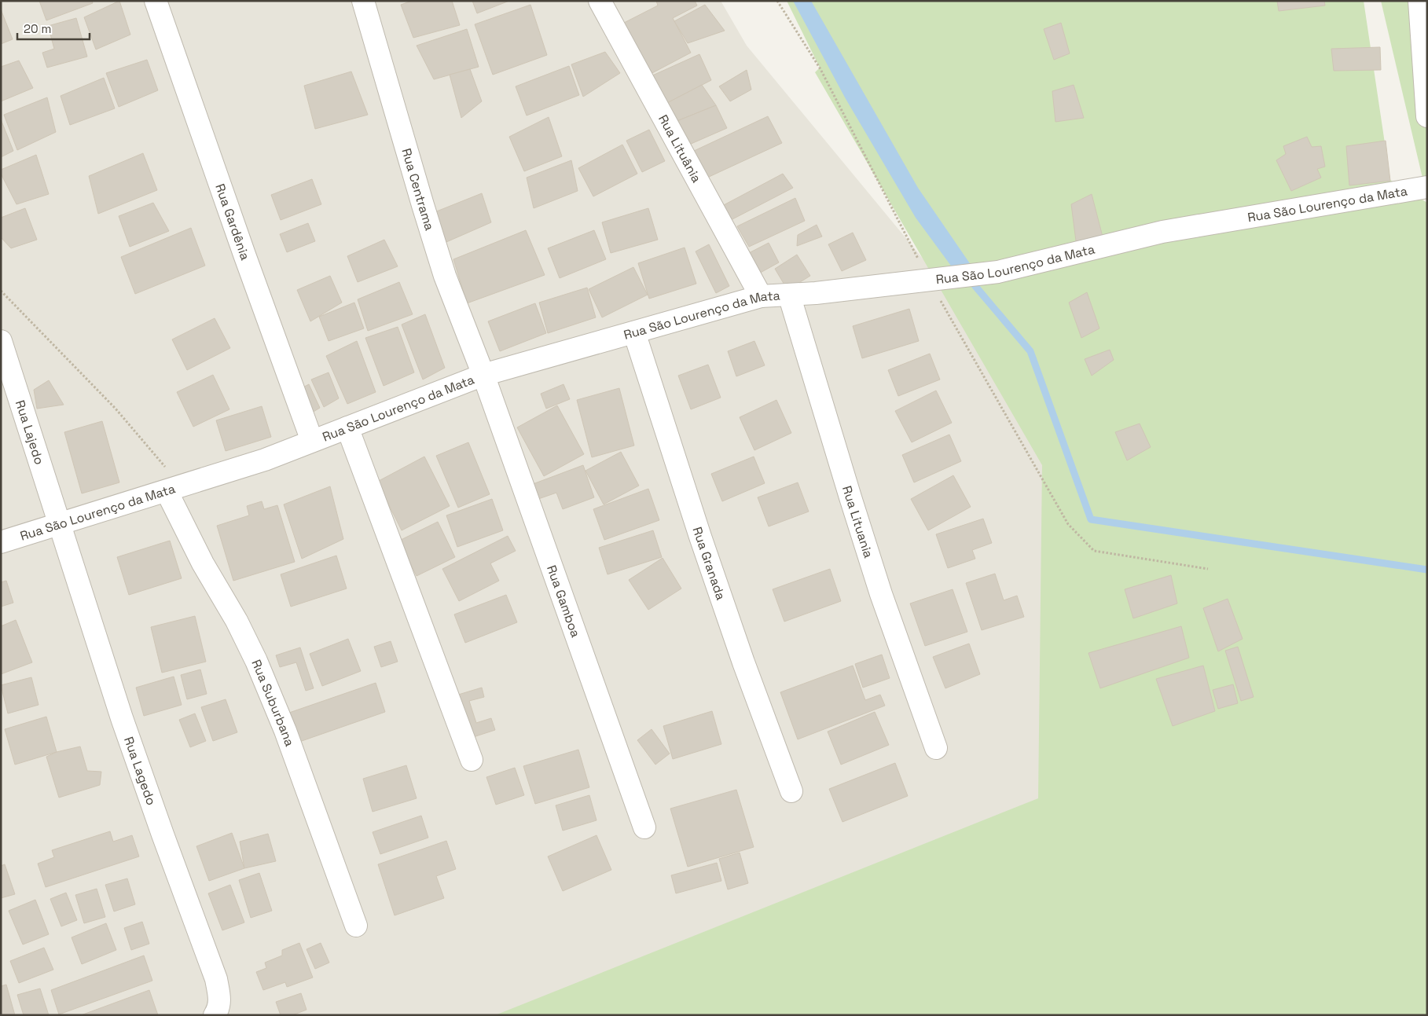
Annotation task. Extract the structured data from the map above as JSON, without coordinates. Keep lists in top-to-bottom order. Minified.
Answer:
{"streets":{"street":["Rua Lituânia","Rua Centrama","Rua São Lourenço da Mata","Rua Gardênia","Rua Lajedo","Rua Lituania","Rua Granada","Rua Gamboa","Rua Suburbana","Rua Lagedo"]},"crossings":[["Rua Lituânia","Rua São Lourenço da Mata"],["Rua Centrama","Rua São Lourenço da Mata"],["Rua Centrama","Rua Gamboa"],["Rua São Lourenço da Mata","Rua Gardênia"],["Rua São Lourenço da Mata","Rua Lajedo"],["Rua São Lourenço da Mata","Rua Lituania"],["Rua São Lourenço da Mata","Rua Granada"],["Rua São Lourenço da Mata","Rua Gamboa"],["Rua São Lourenço da Mata","Rua Suburbana"],["Rua São Lourenço da Mata","Rua Lagedo"],["Rua Lajedo","Rua Lagedo"]],"scale_bar":"20 m"}
